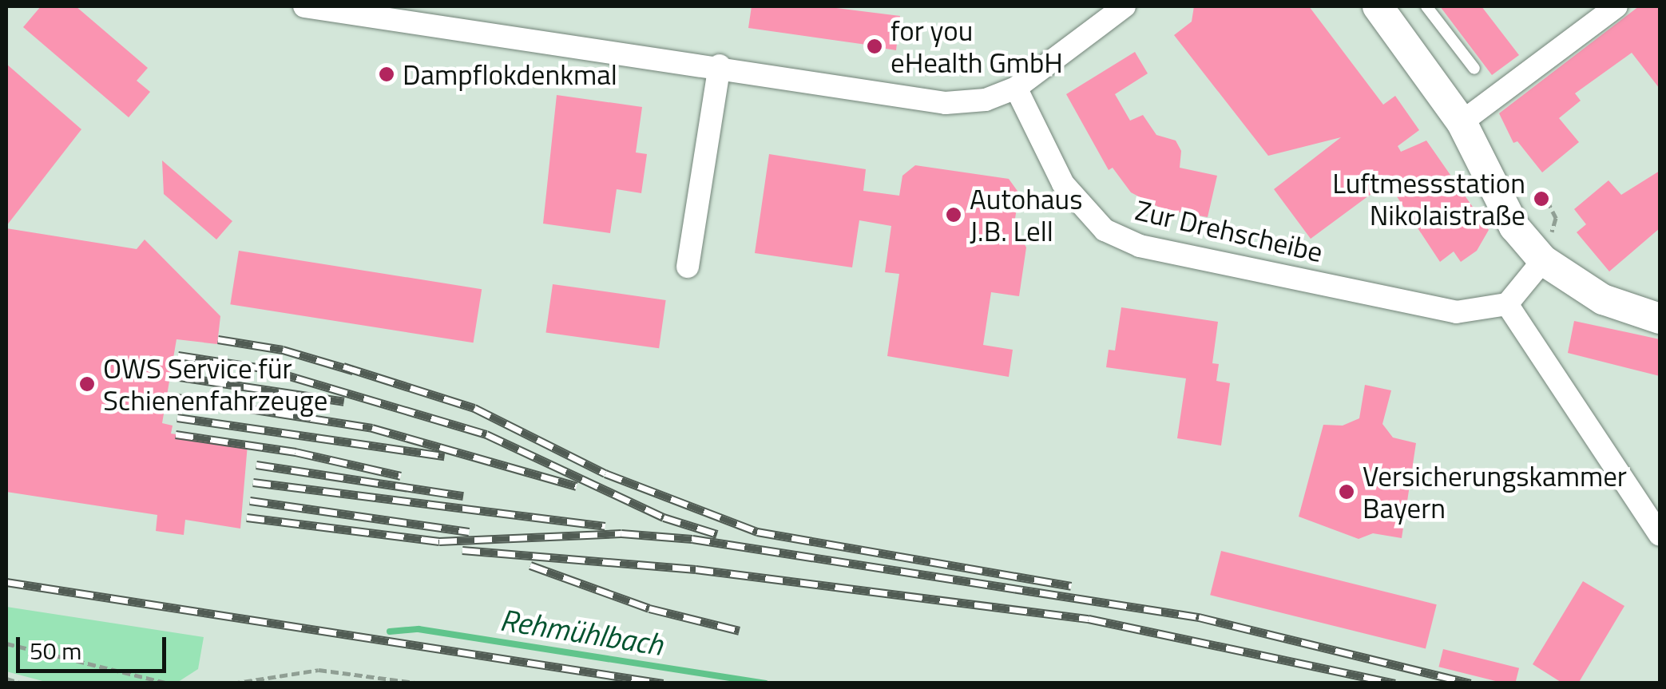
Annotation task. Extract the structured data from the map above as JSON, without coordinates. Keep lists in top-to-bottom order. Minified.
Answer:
{"streets":{"street":["Zur Drehscheibe"]},"water":["Rehmühlbach"],"places":["for you eHealth GmbH","Dampflokdenkmal","Luftmessstation Nikolaistraße","Autohaus J.B. Lell","OWS Service für Schienenfahrzeuge","Versicherungskammer Bayern"],"scale_bar":"50 m"}
